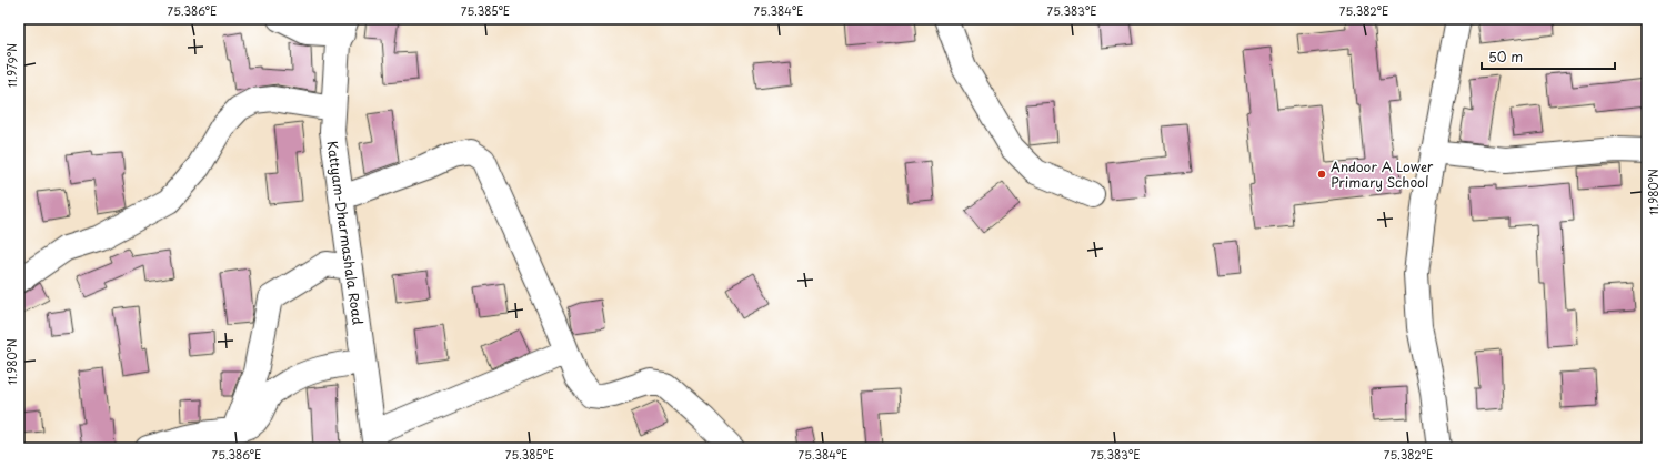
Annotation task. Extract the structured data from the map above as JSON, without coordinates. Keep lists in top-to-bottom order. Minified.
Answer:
{"streets":{"street":["Kattyam-Dharmashala Road"]},"places":["Andoor A Lower Primary School"],"scale_bar":"50 m","coordinates":["75.386°E","75.385°E","75.384°E","75.383°E","75.382°E","11.979°N","11.980°N"]}
